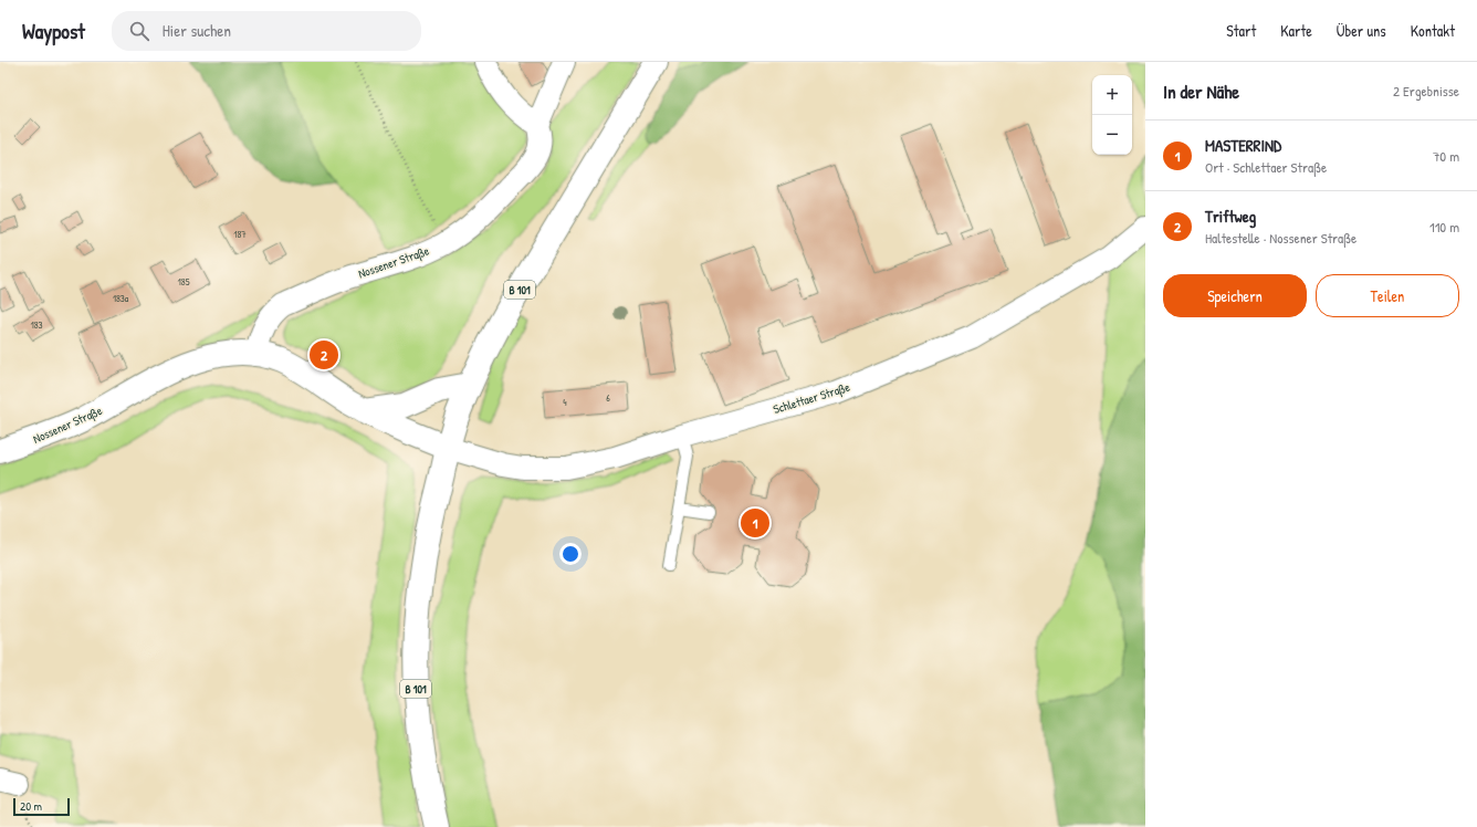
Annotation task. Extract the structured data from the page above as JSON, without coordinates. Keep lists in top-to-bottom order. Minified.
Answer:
{"streets":{"main road":["Nossener Straße","B 101"],"street":["Schlettaer Straße"]},"crossings":[["Nossener Straße","B 101"],["Nossener Straße","Schlettaer Straße"],["B 101","Schlettaer Straße"]],"house_numbers":["187","185","183a","183","6","4"],"scale_bar":"20 m","page":{"header":"Waypost","search":"Hier suchen","nav":["Start","Karte","Über uns","Kontakt"],"heading":["In der Nähe","2 Ergebnisse"],"map_buttons":["+","−"],"list":[{"mark":"1","name":"MASTERRIND","note":"Ort · Schlettaer Straße","value":"70 m"},{"mark":"2","name":"Triftweg","note":"Haltestelle · Nossener Straße","value":"110 m"}],"buttons":["Speichern","Teilen"],"pins":["2","1"],"scale":"20 m"}}
